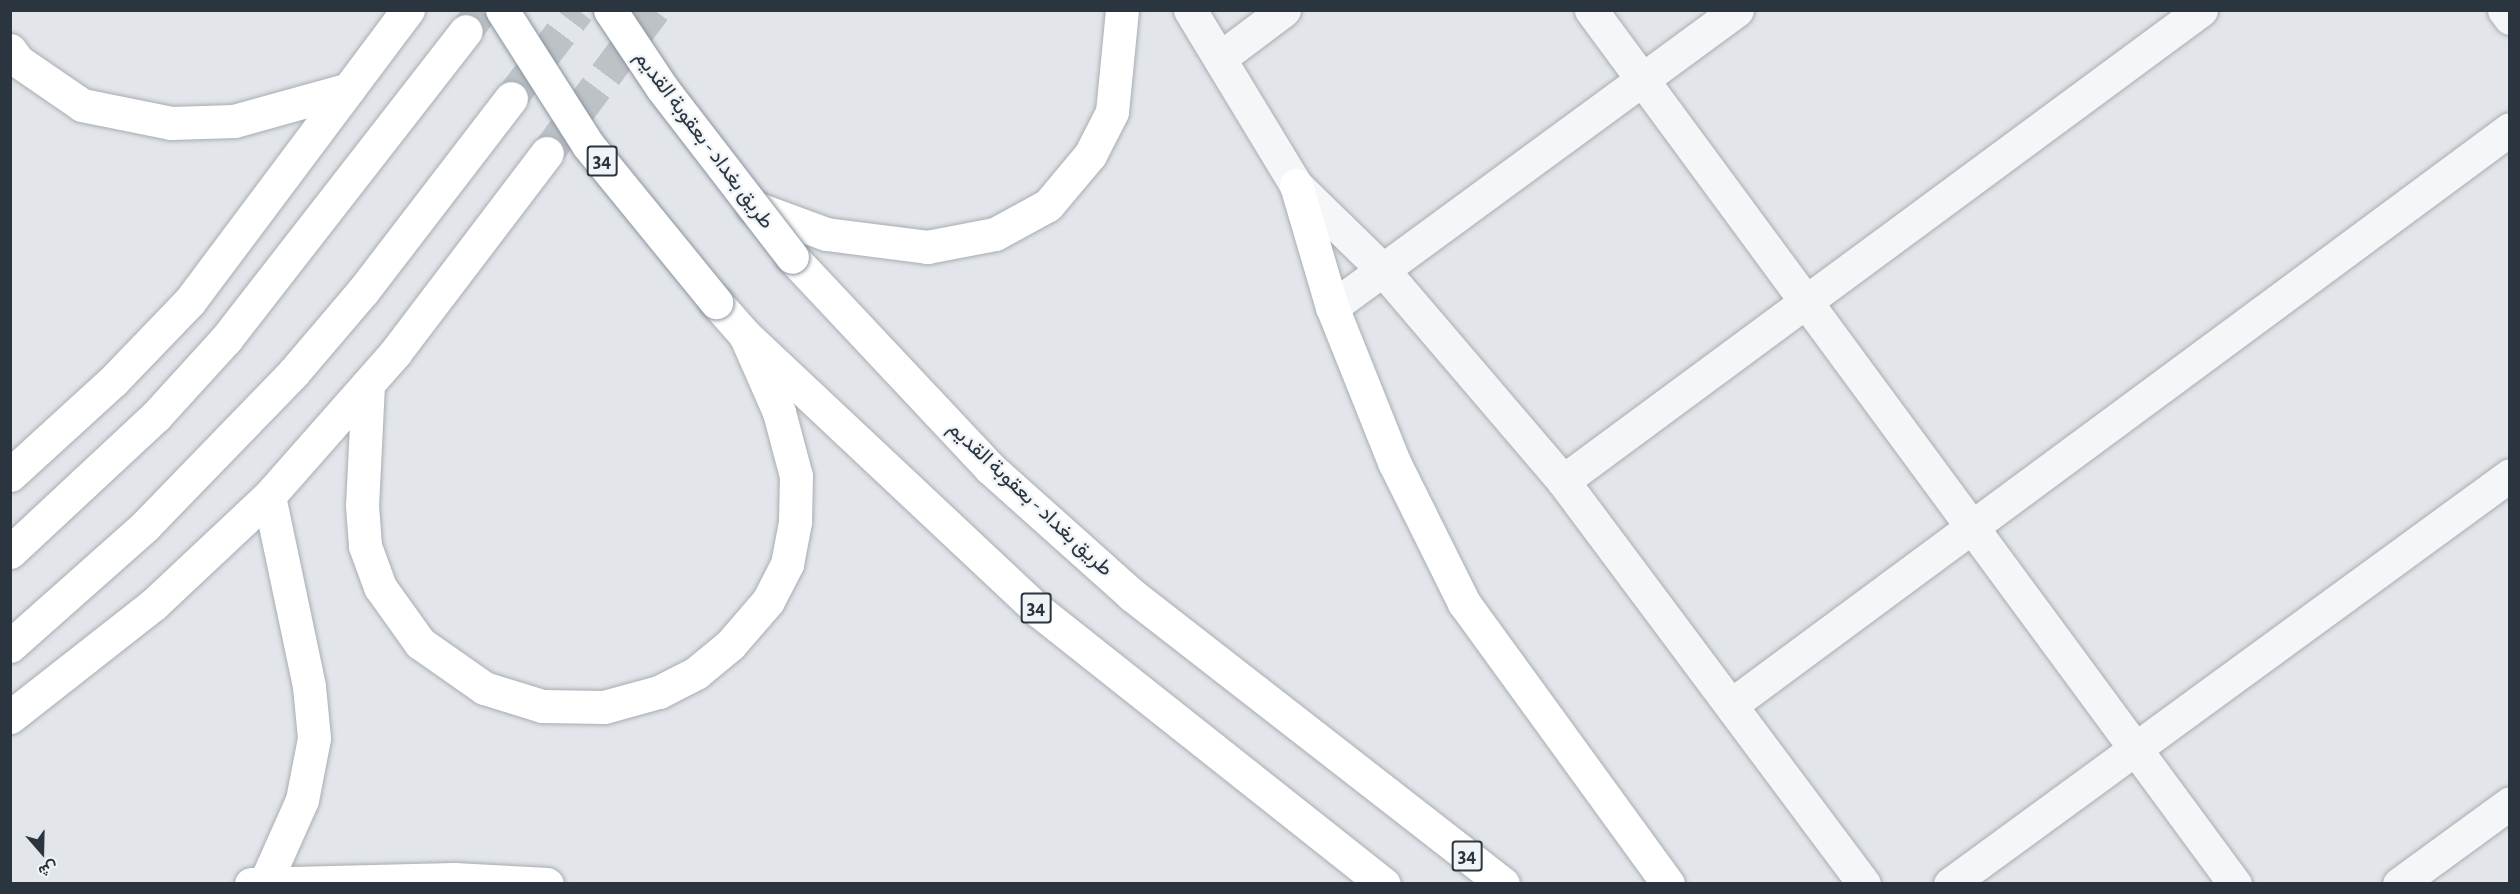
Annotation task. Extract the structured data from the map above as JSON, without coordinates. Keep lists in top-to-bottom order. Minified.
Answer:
{"streets":{"main road":["طريق بغداد - بعقوبة القديم","34"]},"north":"bottom"}
